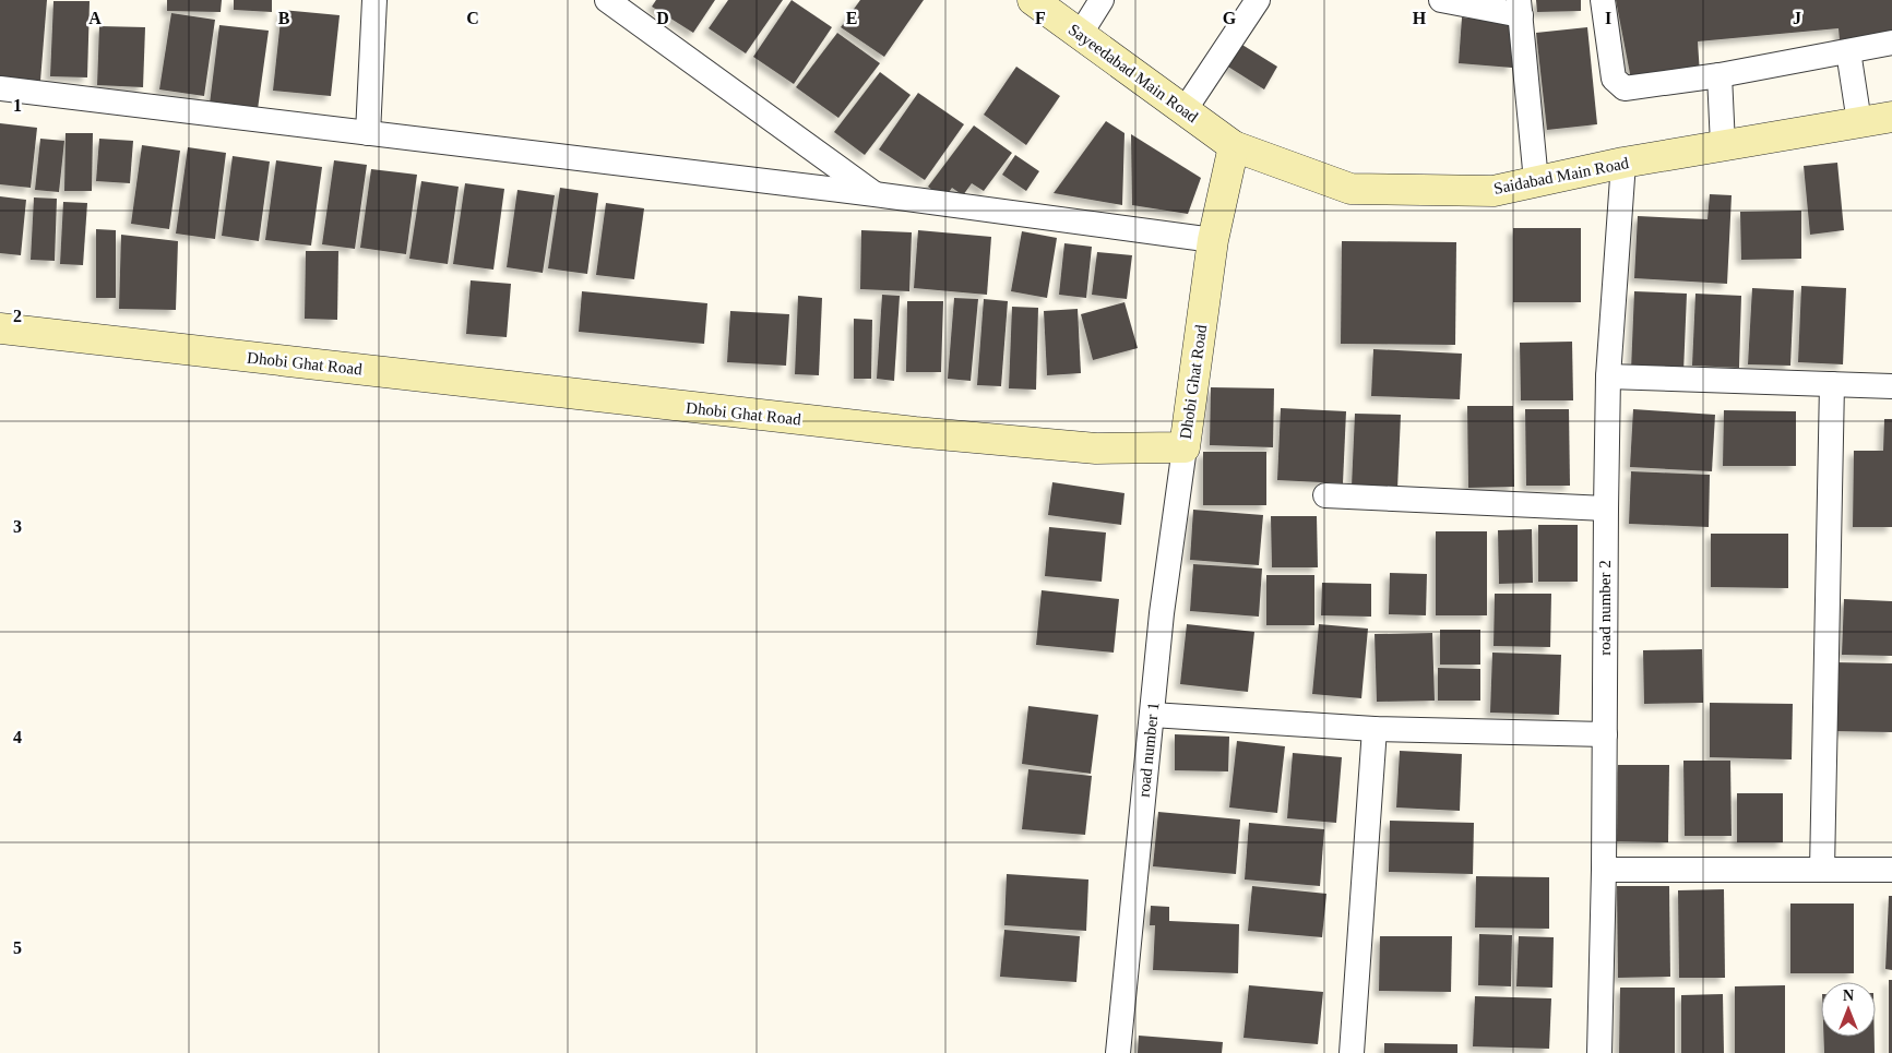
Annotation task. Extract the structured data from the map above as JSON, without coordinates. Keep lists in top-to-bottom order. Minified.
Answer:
{"streets":{"main road":["Sayeedabad Main Road","Saidabad Main Road","Dhobi Ghat Road"],"street":["road number 2","road number 1"]},"crossings":[["Sayeedabad Main Road","Saidabad Main Road"],["Sayeedabad Main Road","Dhobi Ghat Road"],["Saidabad Main Road","Dhobi Ghat Road"],["Saidabad Main Road","road number 2"],["Dhobi Ghat Road","road number 1"]],"north":"top","grid":{"columns":["A","B","C","D","E","F","G","H","I","J"],"rows":["1","2","3","4","5"]}}
